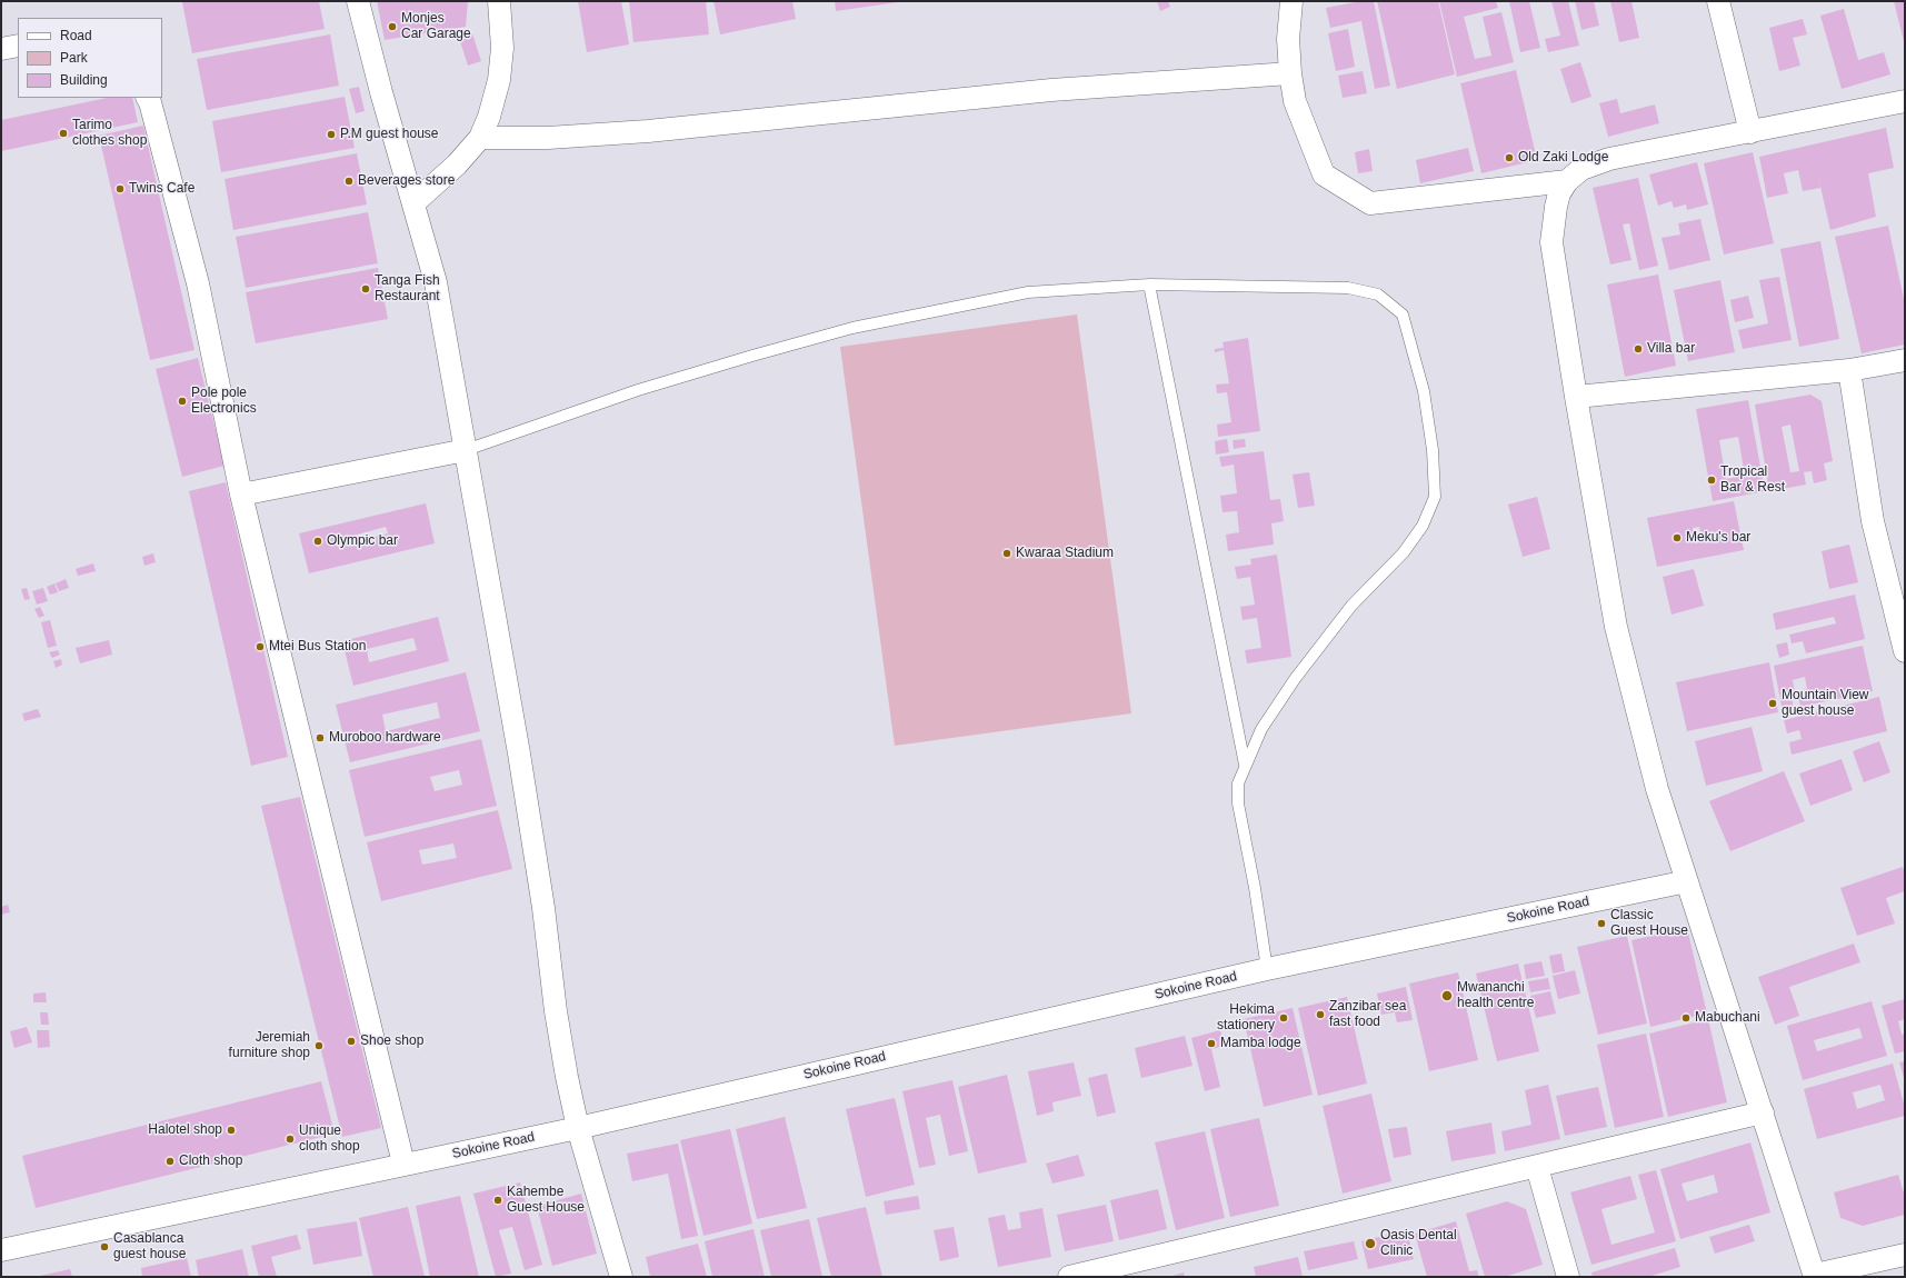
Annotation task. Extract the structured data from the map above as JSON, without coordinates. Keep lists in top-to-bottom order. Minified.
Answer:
{"streets":{"street":["Sokoine Road"]},"places":["Monjes Car Garage","Tarimo clothes shop","P.M guest house","Old Zaki Lodge","Beverages store","Twins Cafe","Tanga Fish Restaurant","Villa bar","Pole pole Electronics","Tropical Bar & Rest","Meku's bar","Olympic bar","Kwaraa Stadium","Mtei Bus Station","Mountain View guest house","Muroboo hardware","Classic Guest House","Mwananchi health centre","Zanzibar sea fast food","Hekima stationery","Mabuchani","Shoe shop","Mamba lodge","Jeremiah furniture shop","Halotel shop","Unique cloth shop","Cloth shop","Kahembe Guest House","Oasis Dental Clinic","Casablanca guest house"],"legend":["Road","Park","Building"]}
